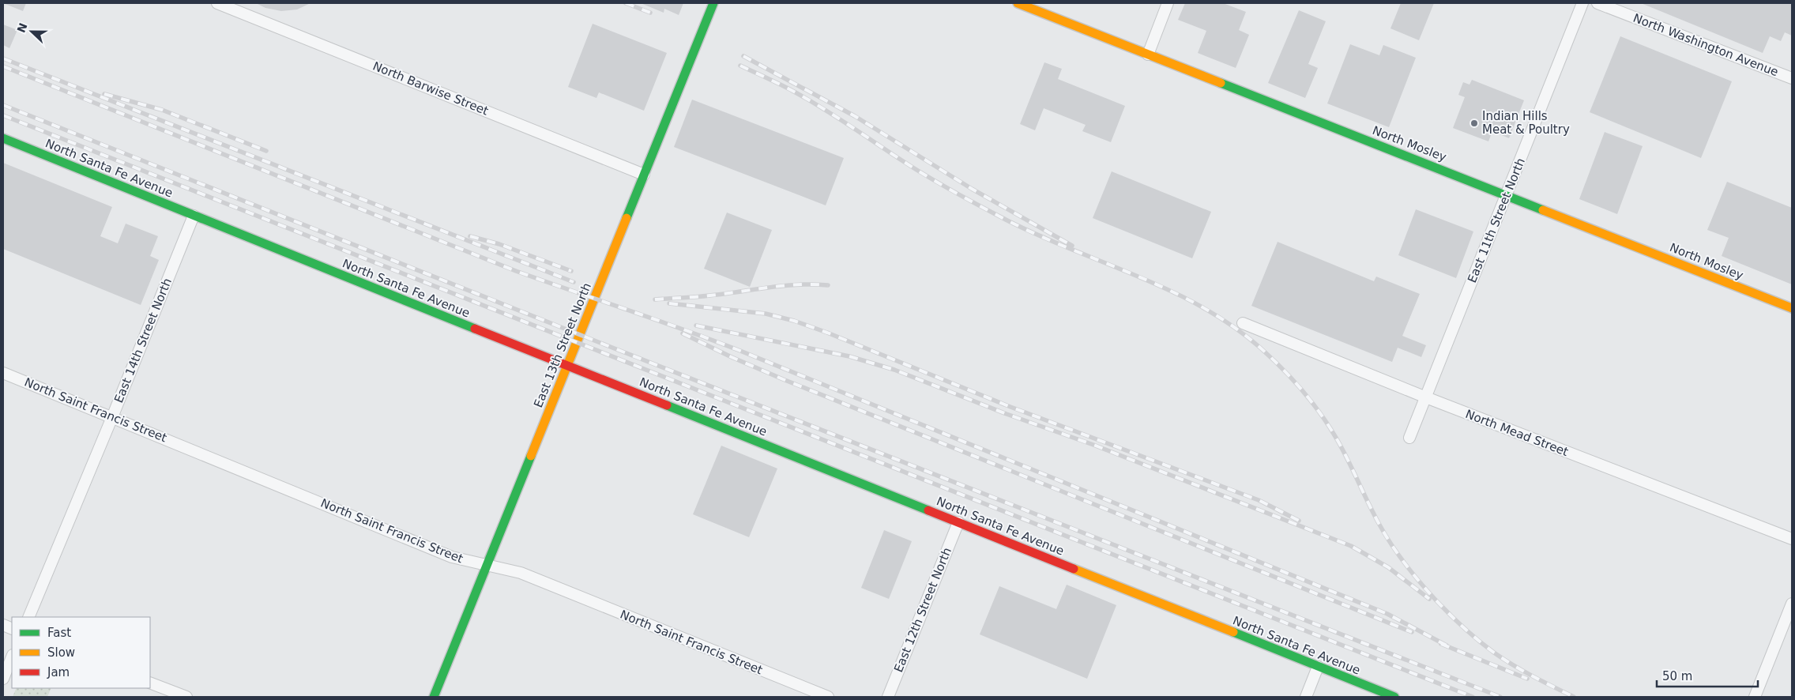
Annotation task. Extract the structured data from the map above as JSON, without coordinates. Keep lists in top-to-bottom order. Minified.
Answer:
{"streets":{"street":["North Washington Avenue","North Barwise Street","North Mosley","North Santa Fe Avenue","East 11th Street North","East 14th Street North","East 13th Street North","North Saint Francis Street","North Mead Street","East 12th Street North"]},"crossings":[["North Barwise Street","East 13th Street North"],["North Mosley","East 11th Street North"],["North Santa Fe Avenue","East 14th Street North"],["North Santa Fe Avenue","East 13th Street North"],["North Santa Fe Avenue","East 12th Street North"],["East 11th Street North","North Mead Street"],["East 14th Street North","North Saint Francis Street"],["East 13th Street North","North Saint Francis Street"]],"places":["Indian Hills Meat & Poultry"],"legend":["Fast","Slow","Jam"],"scale_bar":"50 m","north":"left"}
